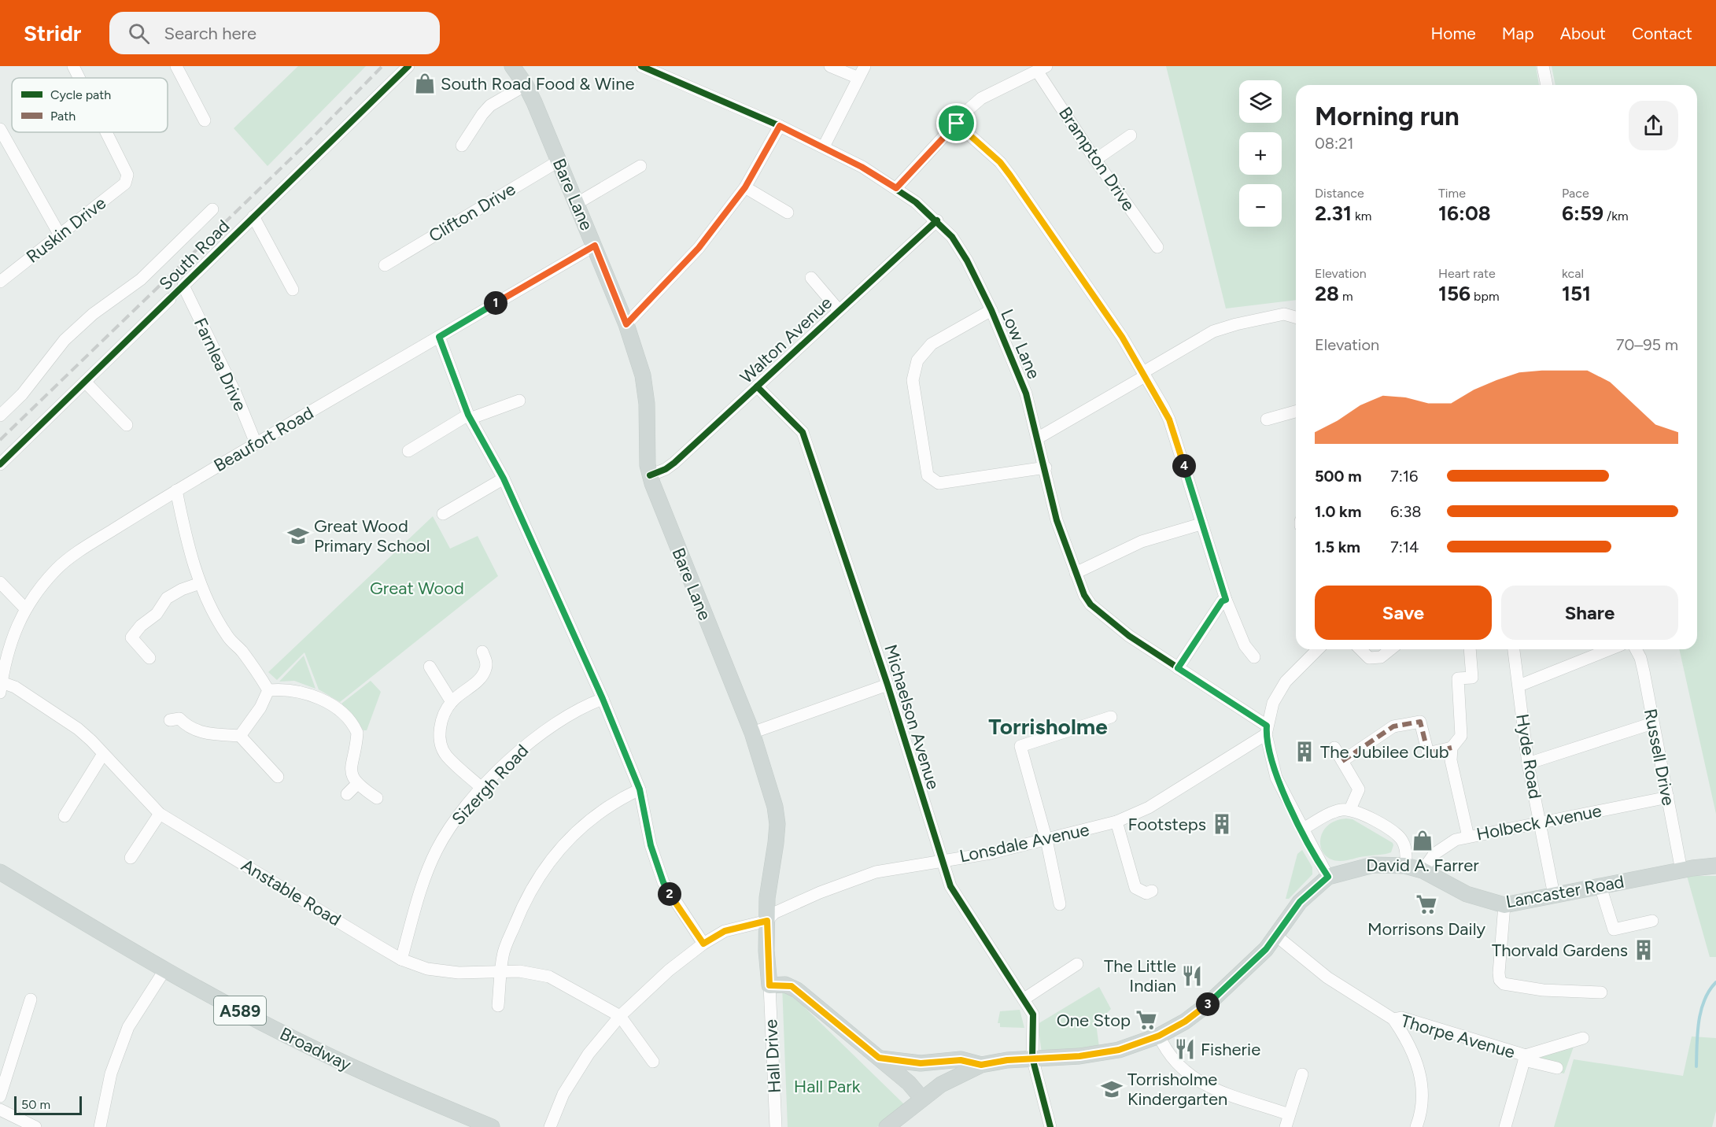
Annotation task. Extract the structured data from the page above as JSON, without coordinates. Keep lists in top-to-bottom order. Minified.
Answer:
{"streets":{"main road":["Bare Lane","Lancaster Road","A589","Broadway"],"street":["Brampton Drive","Clifton Drive","Ruskin Drive","South Road","Walton Avenue","Low Lane","Farnlea Drive","Beaufort Road","Michaelson Avenue","Hyde Road","Russell Drive","Sizergh Road","Holbeck Avenue","Lonsdale Avenue","Anstable Road","Thorpe Avenue","Hall Drive"]},"crossings":[["Bare Lane","Clifton Drive"],["Bare Lane","Walton Avenue"],["Bare Lane","Beaufort Road"],["Bare Lane","Lonsdale Avenue"],["Bare Lane","Hall Drive"],["South Road","Farnlea Drive"],["Walton Avenue","Low Lane"],["Walton Avenue","Michaelson Avenue"],["Low Lane","Lonsdale Avenue"],["Farnlea Drive","Beaufort Road"],["Beaufort Road","Anstable Road"],["Michaelson Avenue","Lonsdale Avenue"],["Michaelson Avenue","Lancaster Road"],["Hyde Road","Holbeck Avenue"],["Hyde Road","Lancaster Road"],["Russell Drive","Holbeck Avenue"],["Russell Drive","Lancaster Road"],["Sizergh Road","Anstable Road"],["Holbeck Avenue","Lancaster Road"],["Lancaster Road","Thorpe Avenue"]],"districts":["Torrisholme"],"parks":["Great Wood","Hall Park"],"places":{"shop":["South Road Food & Wine","David A. Farrer"],"school or university":["Great Wood Primary School","Torrisholme Kindergarten"],"building":["The Jubilee Club","Footsteps","Thorvald Gardens"],"supermarket":["Morrisons Daily","One Stop"],"restaurant":["The Little Indian","Fisherie"]},"legend":["Cycle path","Path"],"scale_bar":"50 m","page":{"header":"Stridr","search":"Search here","nav":["Home","Map","About","Contact"],"map_buttons":["+","−"],"heading":["Morning run","08:21"],"stats":[["Distance","2.31 km"],["Time","16:08"],["Pace","6:59 /km"],["Elevation","28 m"],["Heart rate","156 bpm"],["kcal","151"]],"pins":["1","4","2","3"],"chart":["Elevation","70–95 m"],"list":[{"name":"500 m","note":"7:16"},{"name":"1.0 km","note":"6:38"},{"name":"1.5 km","note":"7:14"}],"buttons":["Save","Share"],"scale":"50 m"}}
